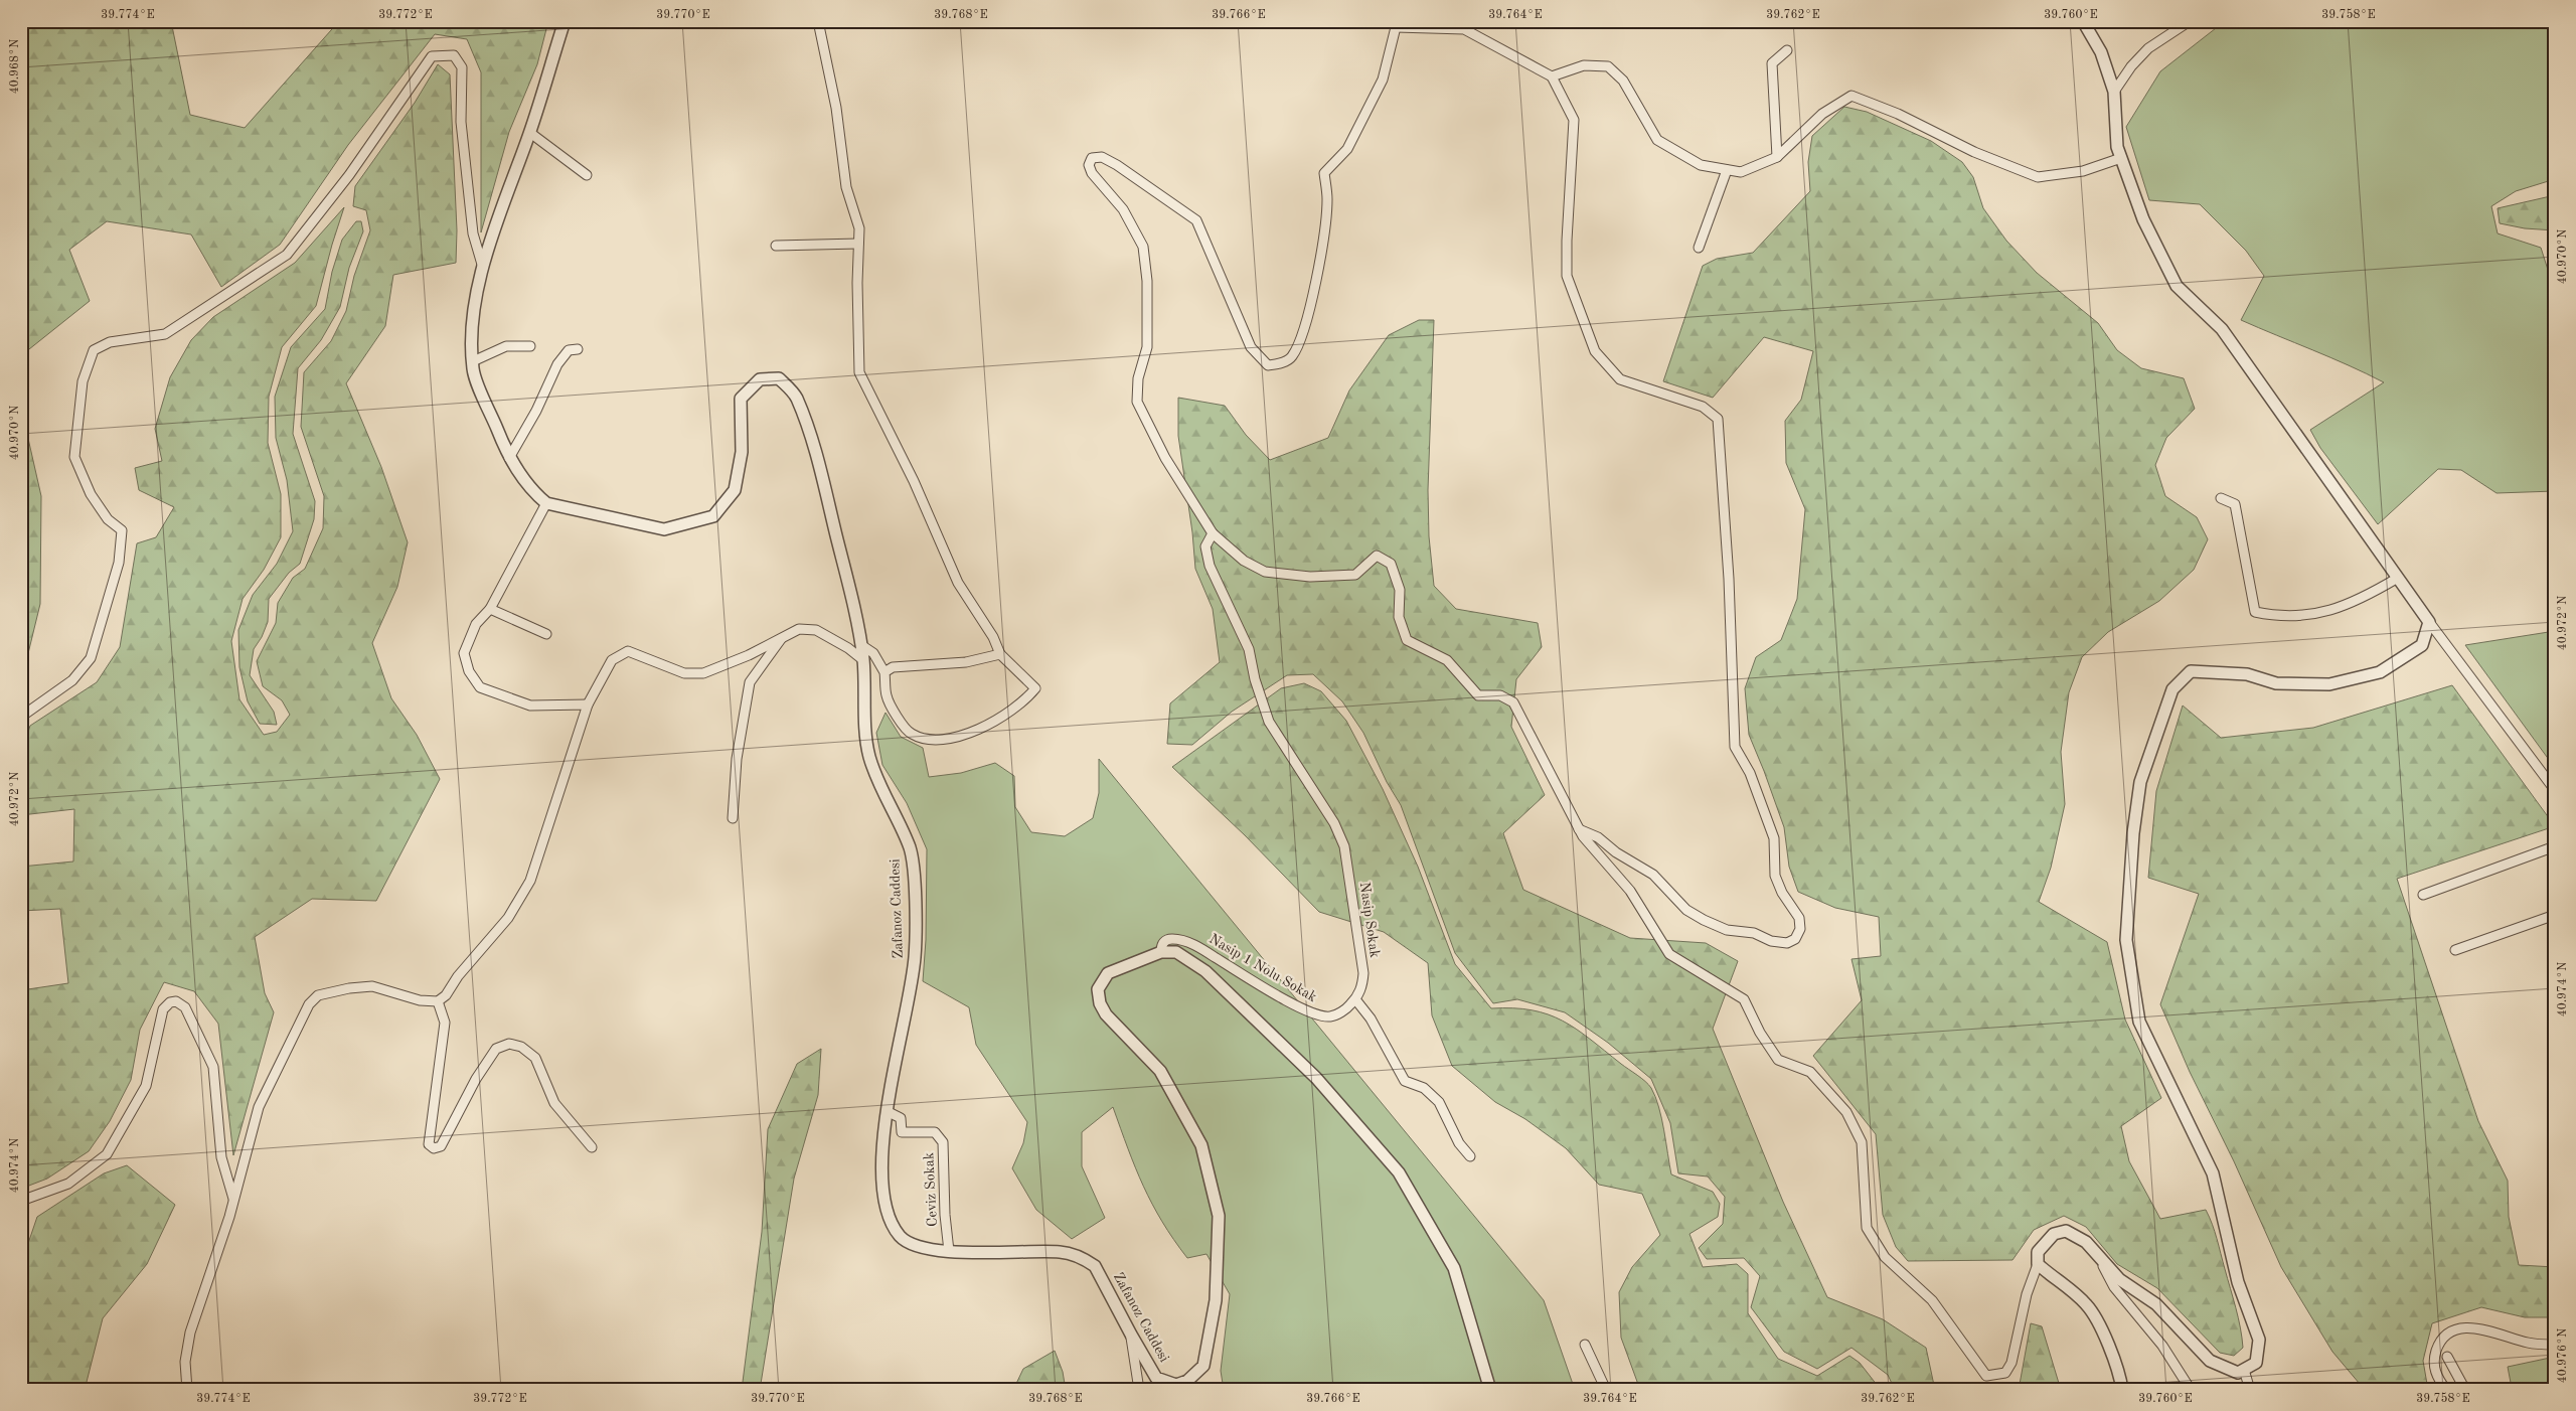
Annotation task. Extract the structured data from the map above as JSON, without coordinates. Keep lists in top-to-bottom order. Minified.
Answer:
{"streets":{"street":["Zafanoz Caddesi","Nasip Sokak","Nasip 1 Nolu Sokak","Ceviz Sokak"]},"crossings":[["Zafanoz Caddesi","Nasip 1 Nolu Sokak"],["Zafanoz Caddesi","Ceviz Sokak"],["Nasip Sokak","Nasip 1 Nolu Sokak"]],"coordinates":["39.774°E","39.772°E","39.770°E","39.768°E","39.766°E","39.764°E","39.762°E","39.760°E","39.758°E","40.968°N","40.970°N","40.972°N","40.974°N","40.976°N"]}
